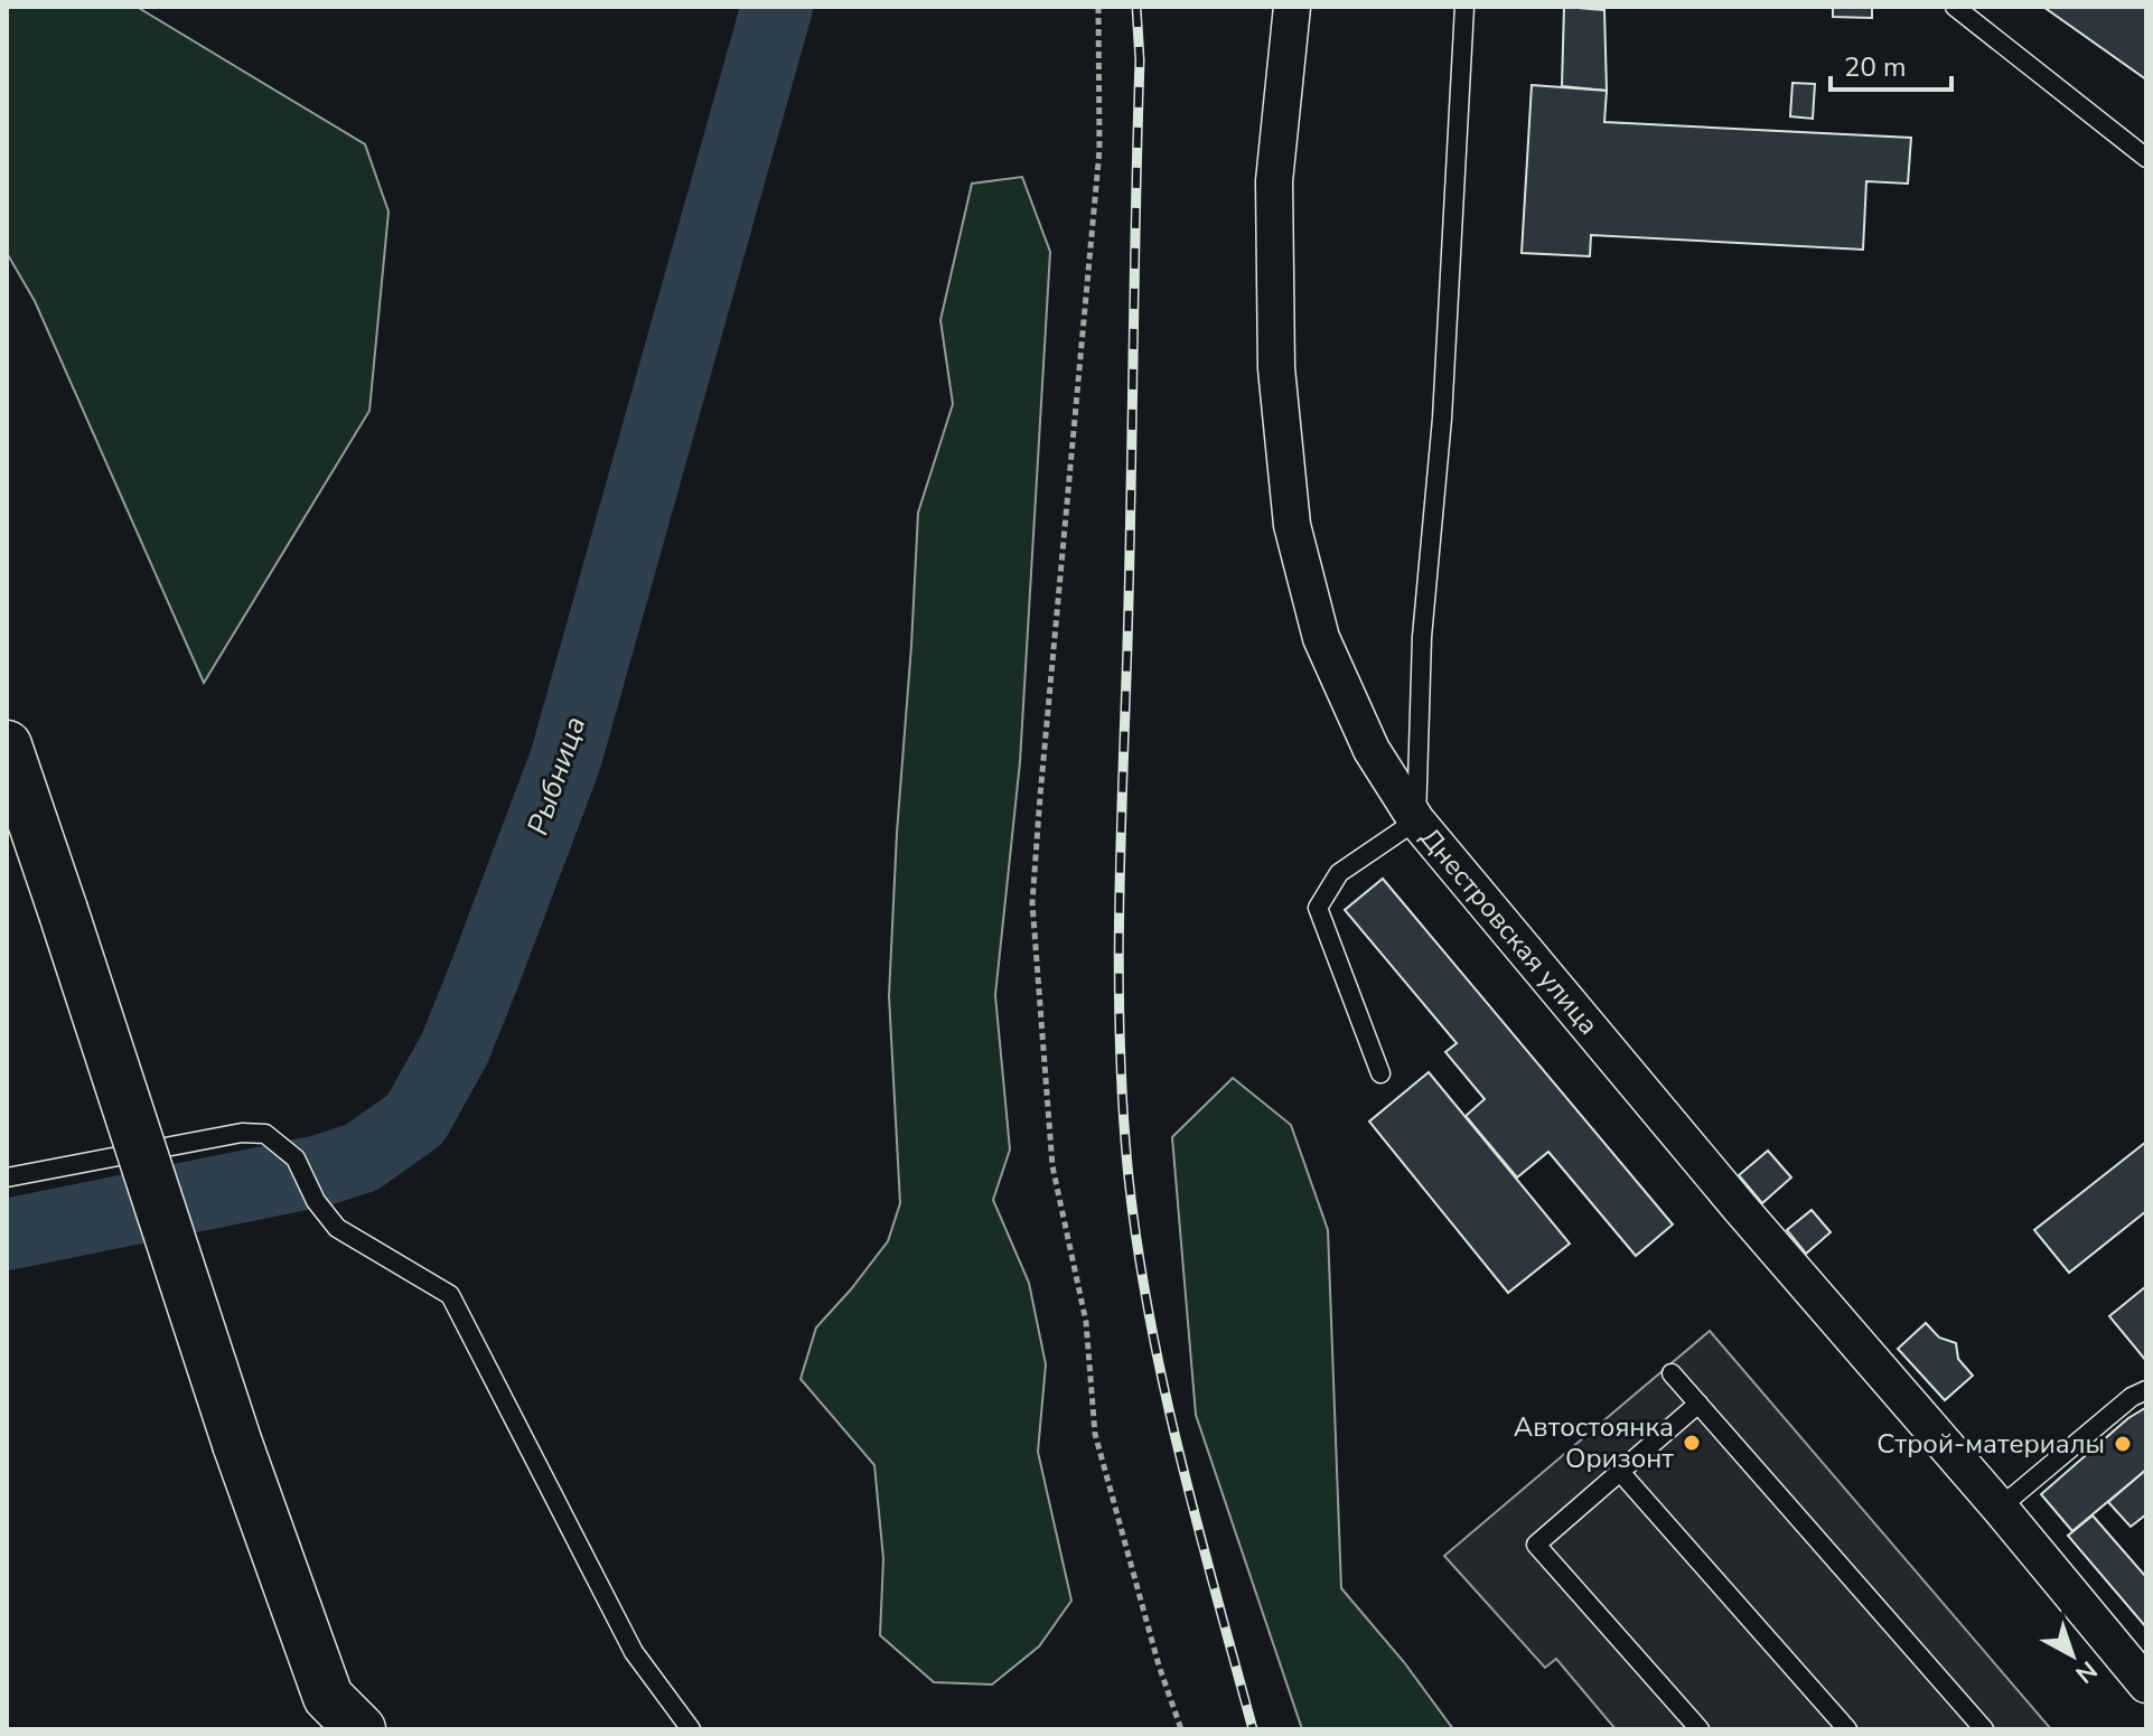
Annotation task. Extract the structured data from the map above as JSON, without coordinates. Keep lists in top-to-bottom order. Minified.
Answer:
{"streets":{"street":["Днестровская улица"]},"water":["Рыбница"],"places":["Автостоянка Оризонт","Строй-материалы"],"scale_bar":"20 m","north":"bottom right"}
